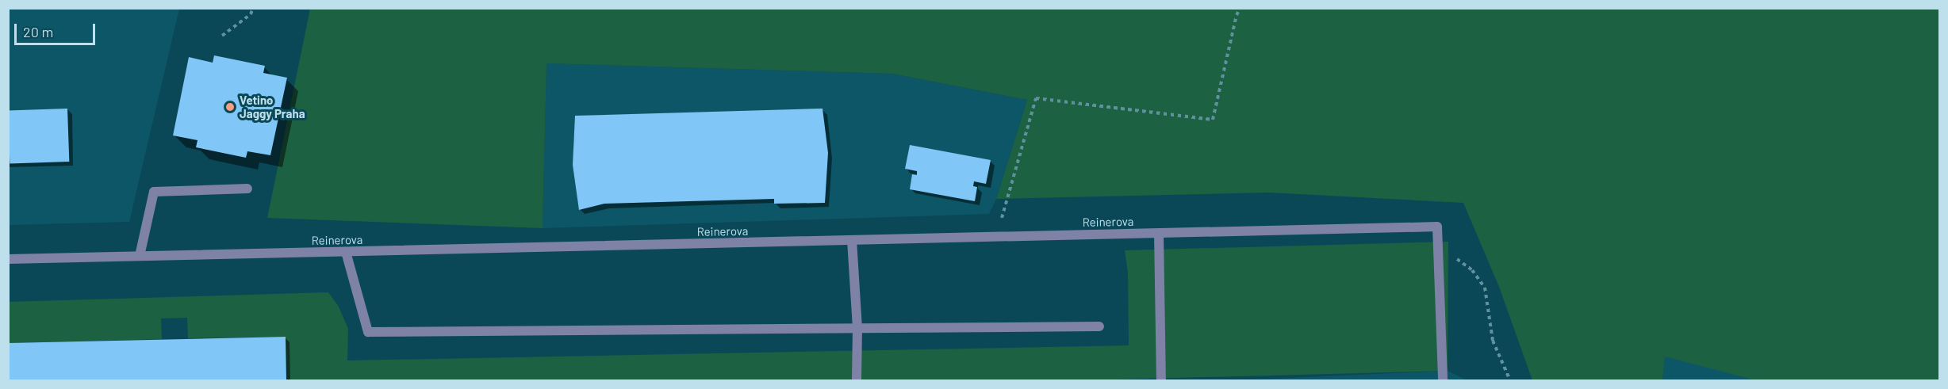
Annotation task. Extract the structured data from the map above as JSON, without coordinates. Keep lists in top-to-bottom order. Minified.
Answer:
{"streets":{"street":["Reinerova"]},"places":["Vetino Jaggy Praha"],"scale_bar":"20 m"}
